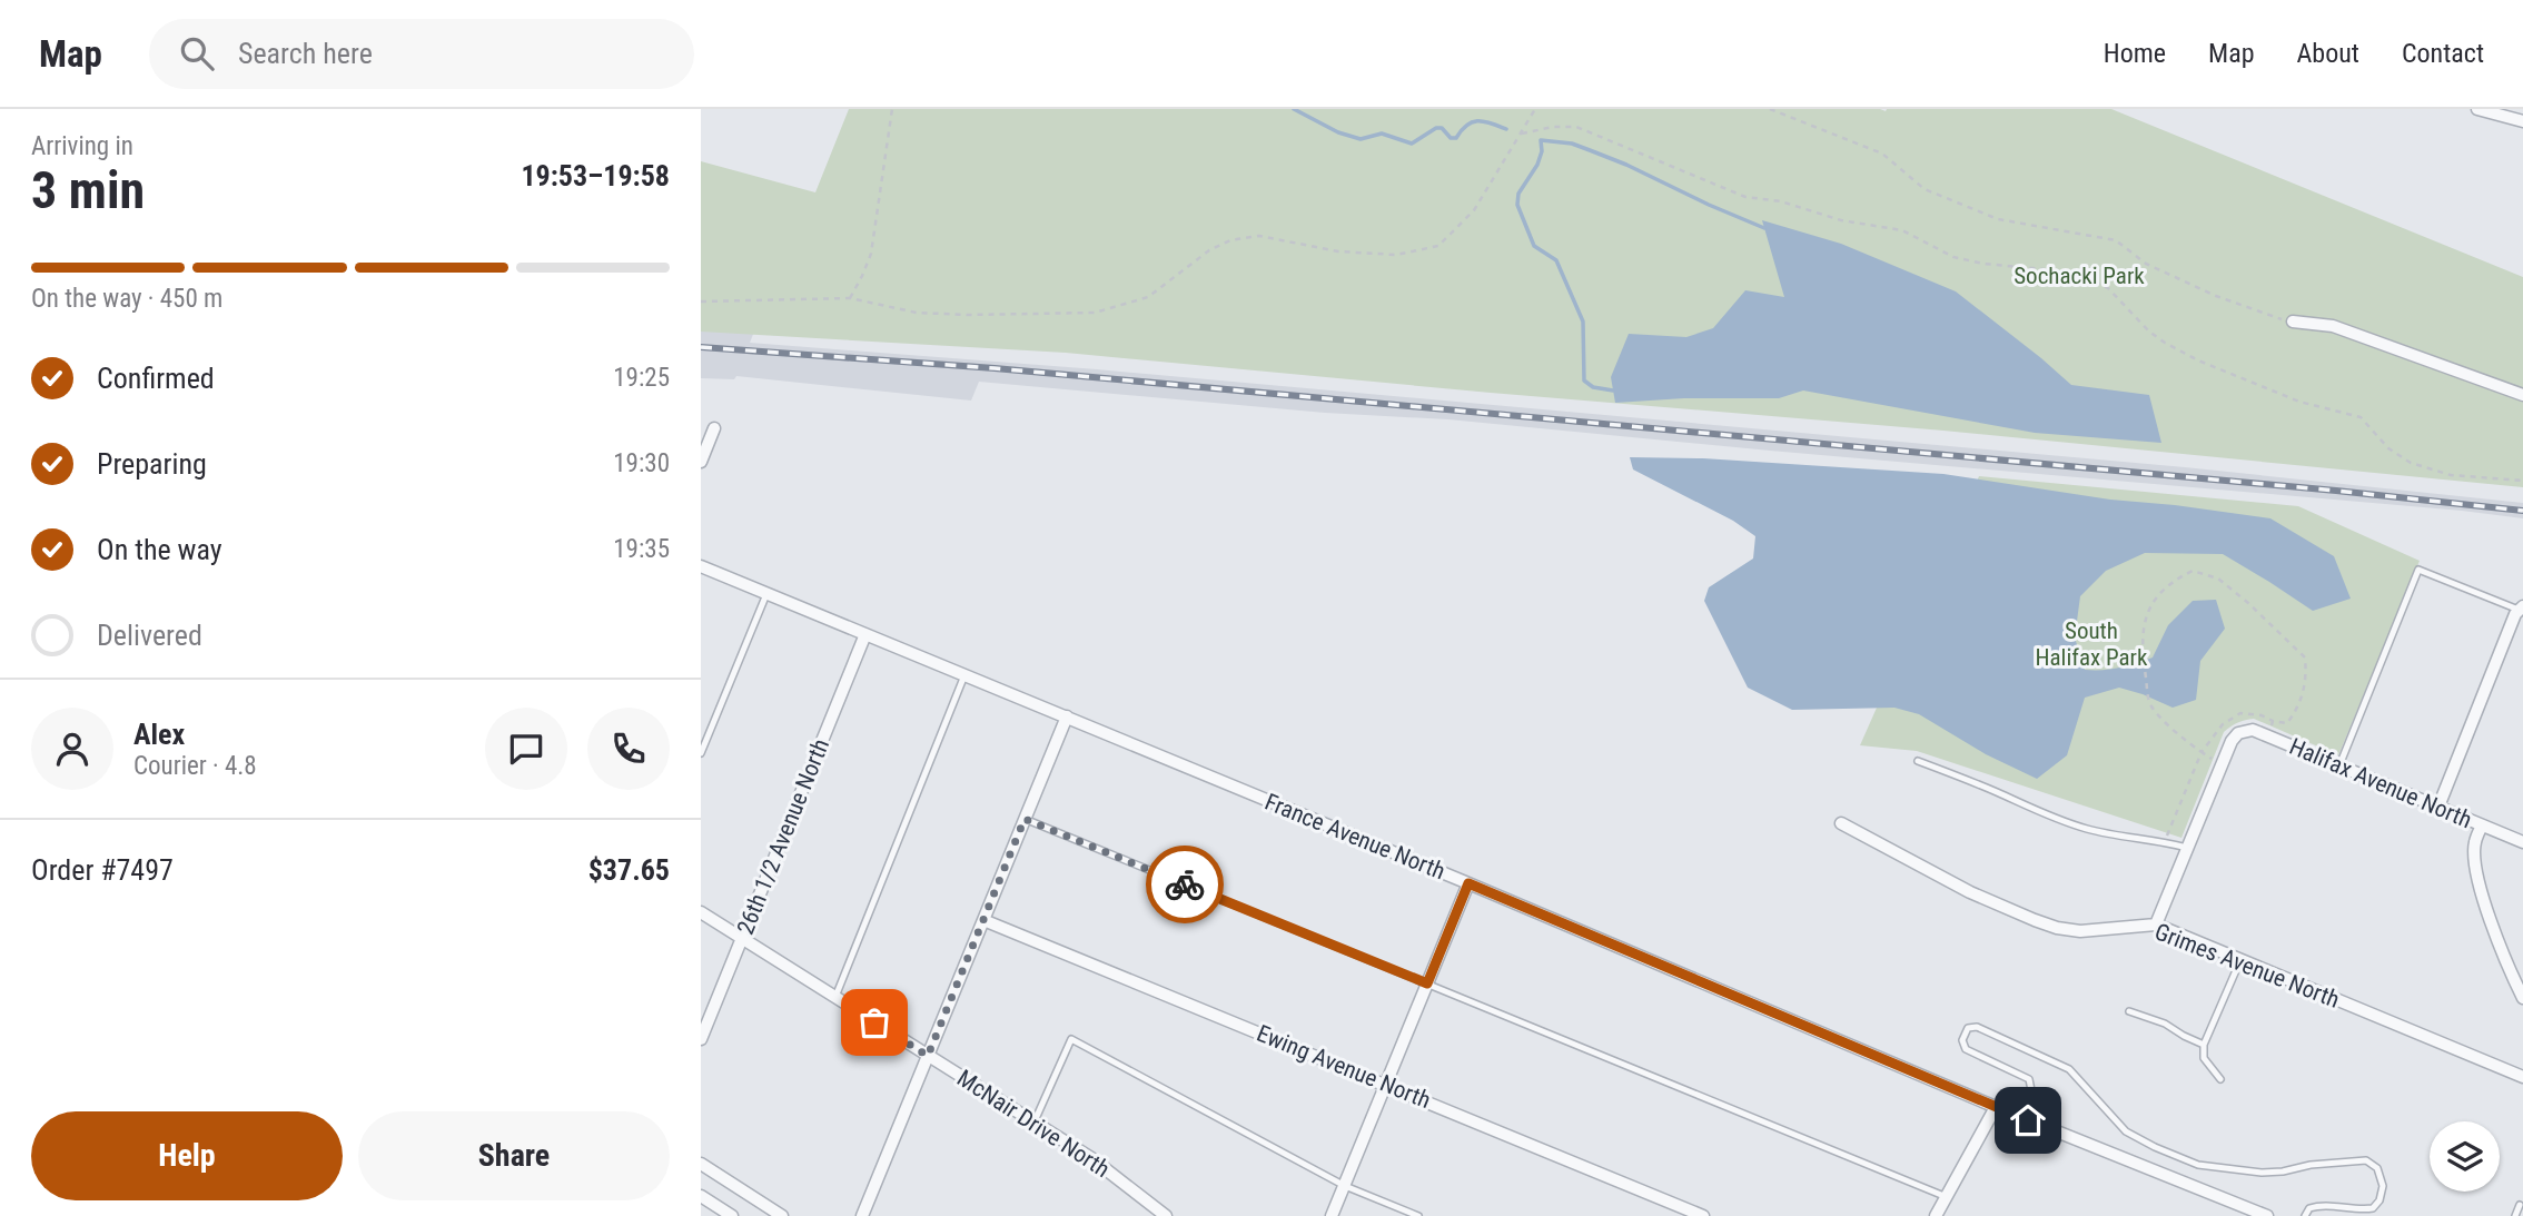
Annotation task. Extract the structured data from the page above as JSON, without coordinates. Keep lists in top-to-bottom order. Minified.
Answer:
{"streets":{"street":["Halifax Avenue North","26th 1/2 Avenue North","France Avenue North","Grimes Avenue North","Ewing Avenue North","McNair Drive North"]},"crossings":[["26th 1/2 Avenue North","France Avenue North"],["26th 1/2 Avenue North","McNair Drive North"]],"parks":["Sochacki Park","South Halifax Park"],"page":{"header":"Map","search":"Search here","nav":["Home","Map","About","Contact"],"heading":["3 min","Arriving in","19:53–19:58"],"panel":["Alex","Courier · 4.8","Order #7497","$37.65"],"bar":"On the way · 450 m","list":[["Confirmed","19:25"],["Preparing","19:30"],["On the way","19:35"],"Delivered"],"buttons":["Help","Share"]}}
